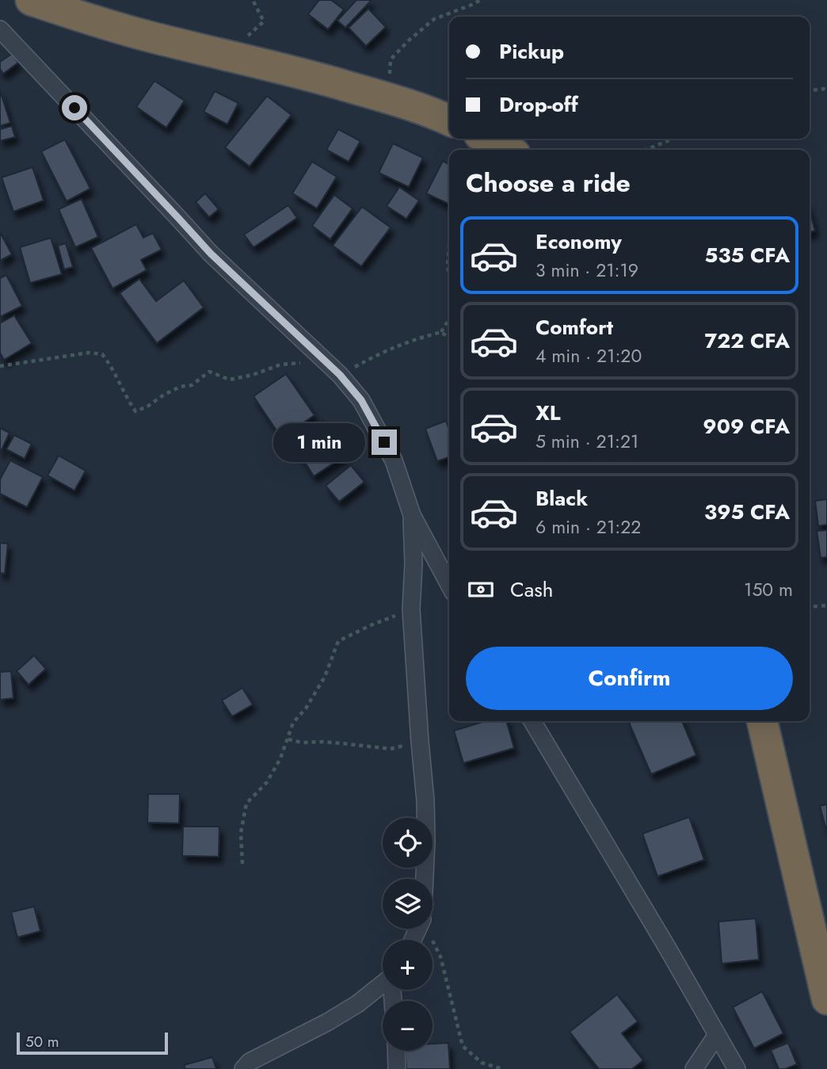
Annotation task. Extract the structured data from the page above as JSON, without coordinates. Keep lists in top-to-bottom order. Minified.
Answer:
{"scale_bar":"50 m","page":{"banner":["Pickup","Drop-off"],"heading":"Choose a ride","list":[{"name":"Economy","note":"3 min · 21:19","value":"535 CFA"},{"name":"Comfort","note":"4 min · 21:20","value":"722 CFA"},{"name":"XL","note":"5 min · 21:21","value":"909 CFA"},{"name":"Black","note":"6 min · 21:22","value":"395 CFA"}],"bubble":"1 min","pay":["Cash","150 m"],"buttons":"Confirm","map_buttons":["+","−"],"scale":"50 m"}}
